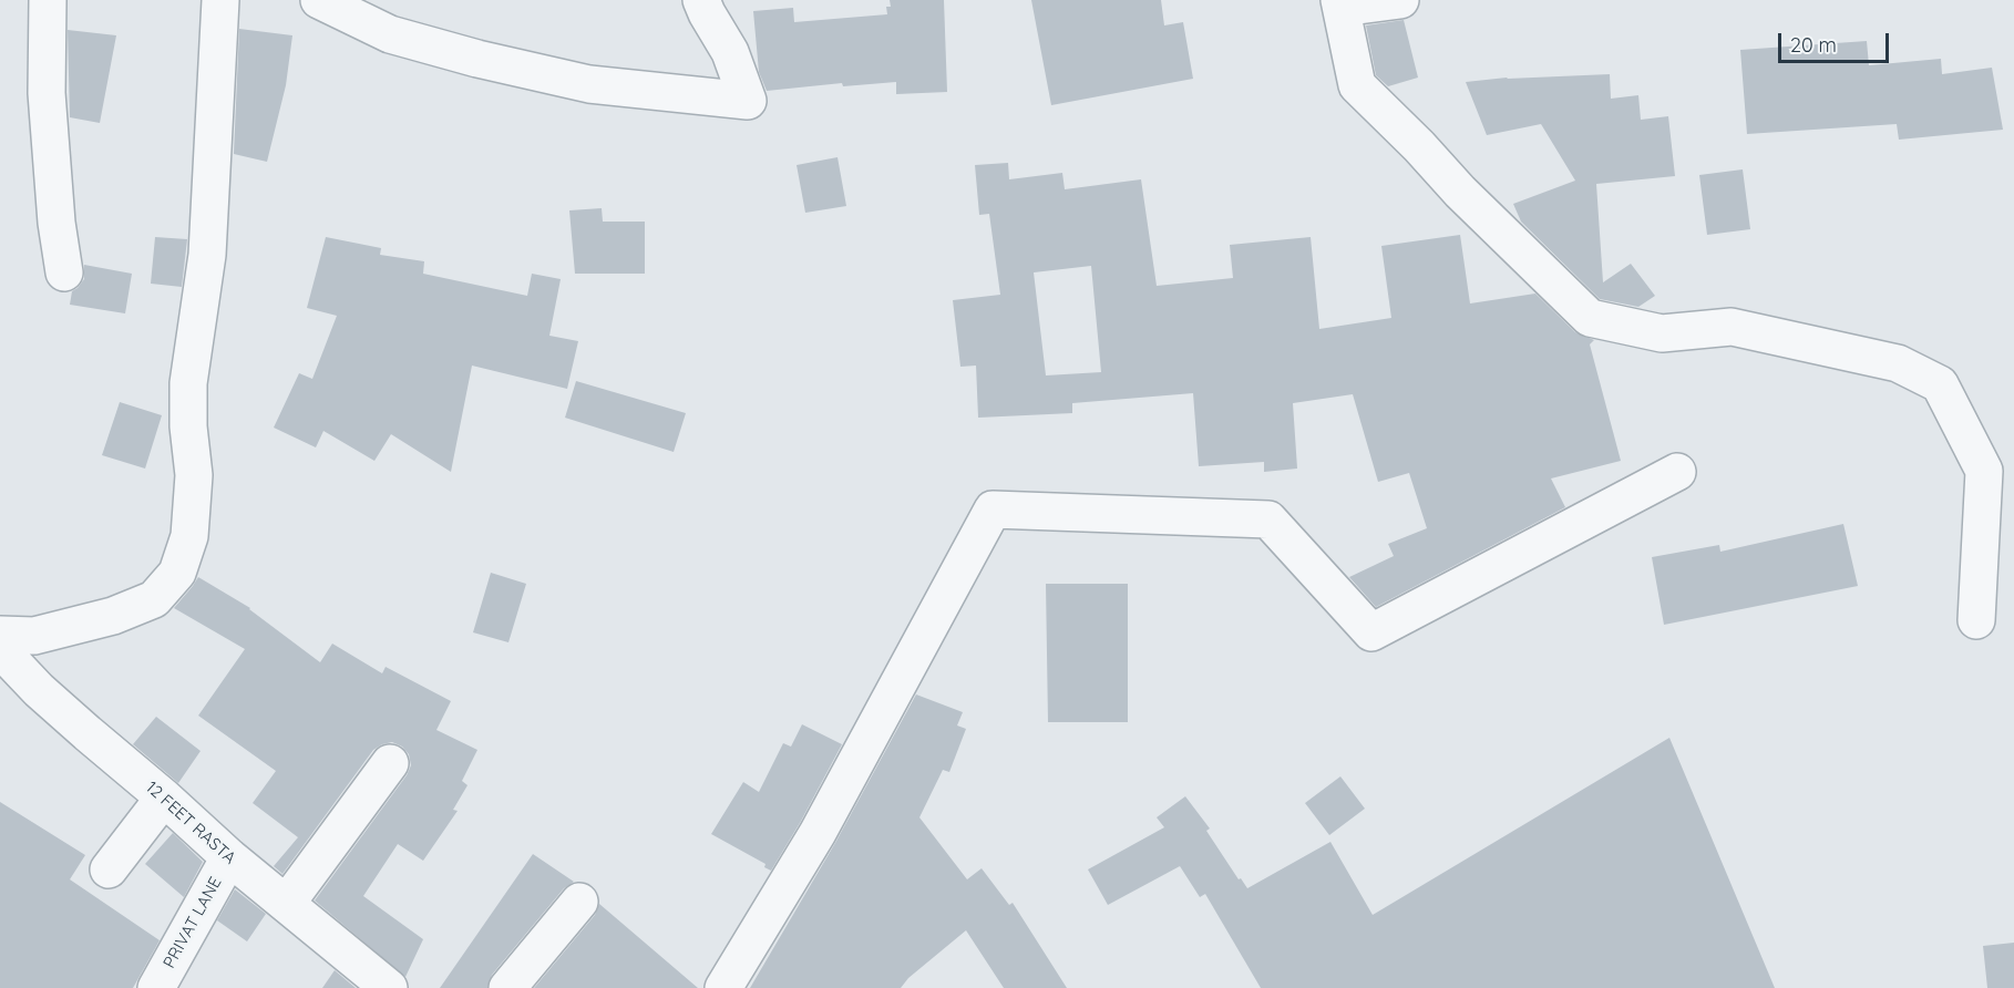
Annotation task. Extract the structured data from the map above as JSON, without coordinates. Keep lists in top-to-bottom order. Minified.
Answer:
{"streets":{"street":["12 FEET RASTA","PRIVAT LANE"]},"crossings":[["12 FEET RASTA","PRIVAT LANE"]],"scale_bar":"20 m"}
